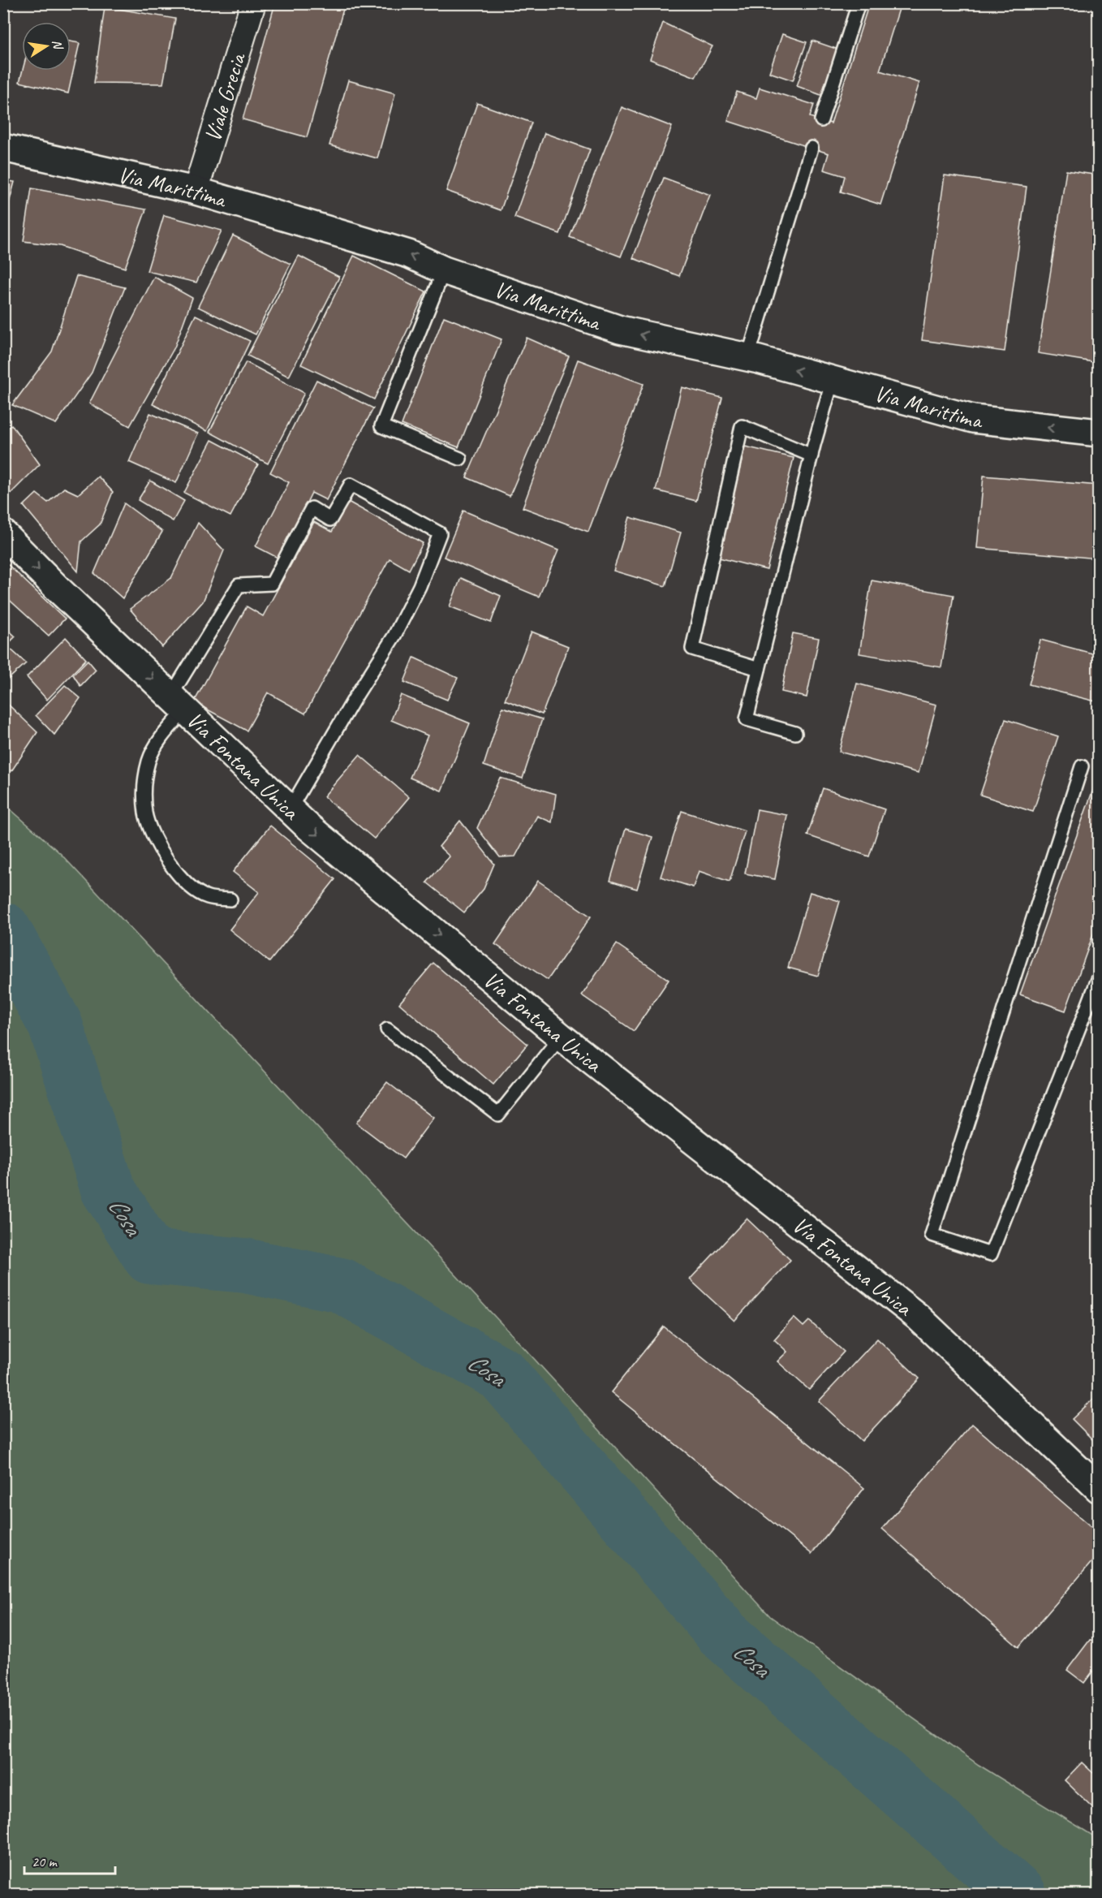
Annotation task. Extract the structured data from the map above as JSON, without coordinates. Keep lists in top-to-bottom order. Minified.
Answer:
{"streets":{"main road":["Via Marittima","Via Fontana Unica"],"street":["Viale Grecia"]},"crossings":[["Viale Grecia","Via Marittima"]],"one_way":["Via Marittima","Via Fontana Unica"],"water":["Cosa"],"scale_bar":"20 m","north":"right"}
